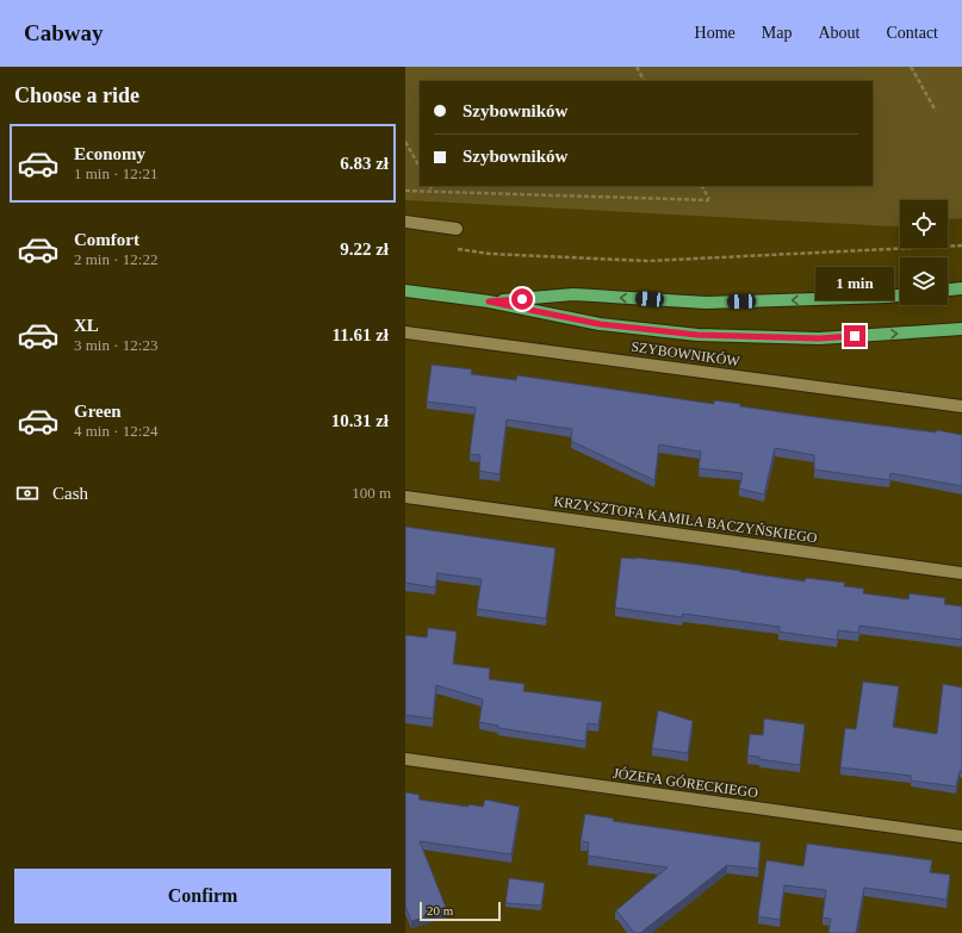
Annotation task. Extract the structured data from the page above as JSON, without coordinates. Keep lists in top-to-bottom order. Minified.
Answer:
{"streets":{"main road":["SZYBOWNIKÓW"],"street":["KRZYSZTOFA KAMILA BACZYŃSKIEGO","JÓZEFA GÓRECKIEGO"]},"scale_bar":"20 m","page":{"header":"Cabway","nav":["Home","Map","About","Contact"],"heading":"Choose a ride","banner":["Szybowników","Szybowników"],"list":[{"name":"Economy","note":"1 min · 12:21","value":"6.83 zł"},{"name":"Comfort","note":"2 min · 12:22","value":"9.22 zł"},{"name":"XL","note":"3 min · 12:23","value":"11.61 zł"},{"name":"Green","note":"4 min · 12:24","value":"10.31 zł"}],"bubble":"1 min","pay":["Cash","100 m"],"buttons":"Confirm","scale":"20 m"}}
